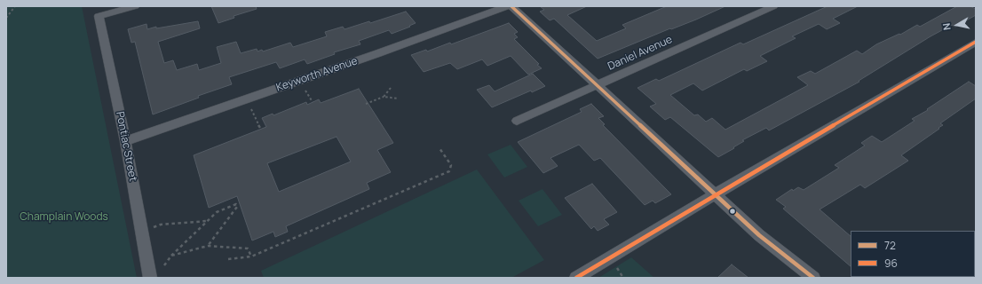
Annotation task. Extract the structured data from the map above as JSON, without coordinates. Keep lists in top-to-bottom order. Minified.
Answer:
{"streets":{"street":["Daniel Avenue","Keyworth Avenue","Pontiac Street"]},"crossings":[["Keyworth Avenue","Pontiac Street"]],"parks":["Champlain Woods"],"lines":["transit line 72","transit line 96"],"legend":["72","96"],"north":"left"}
